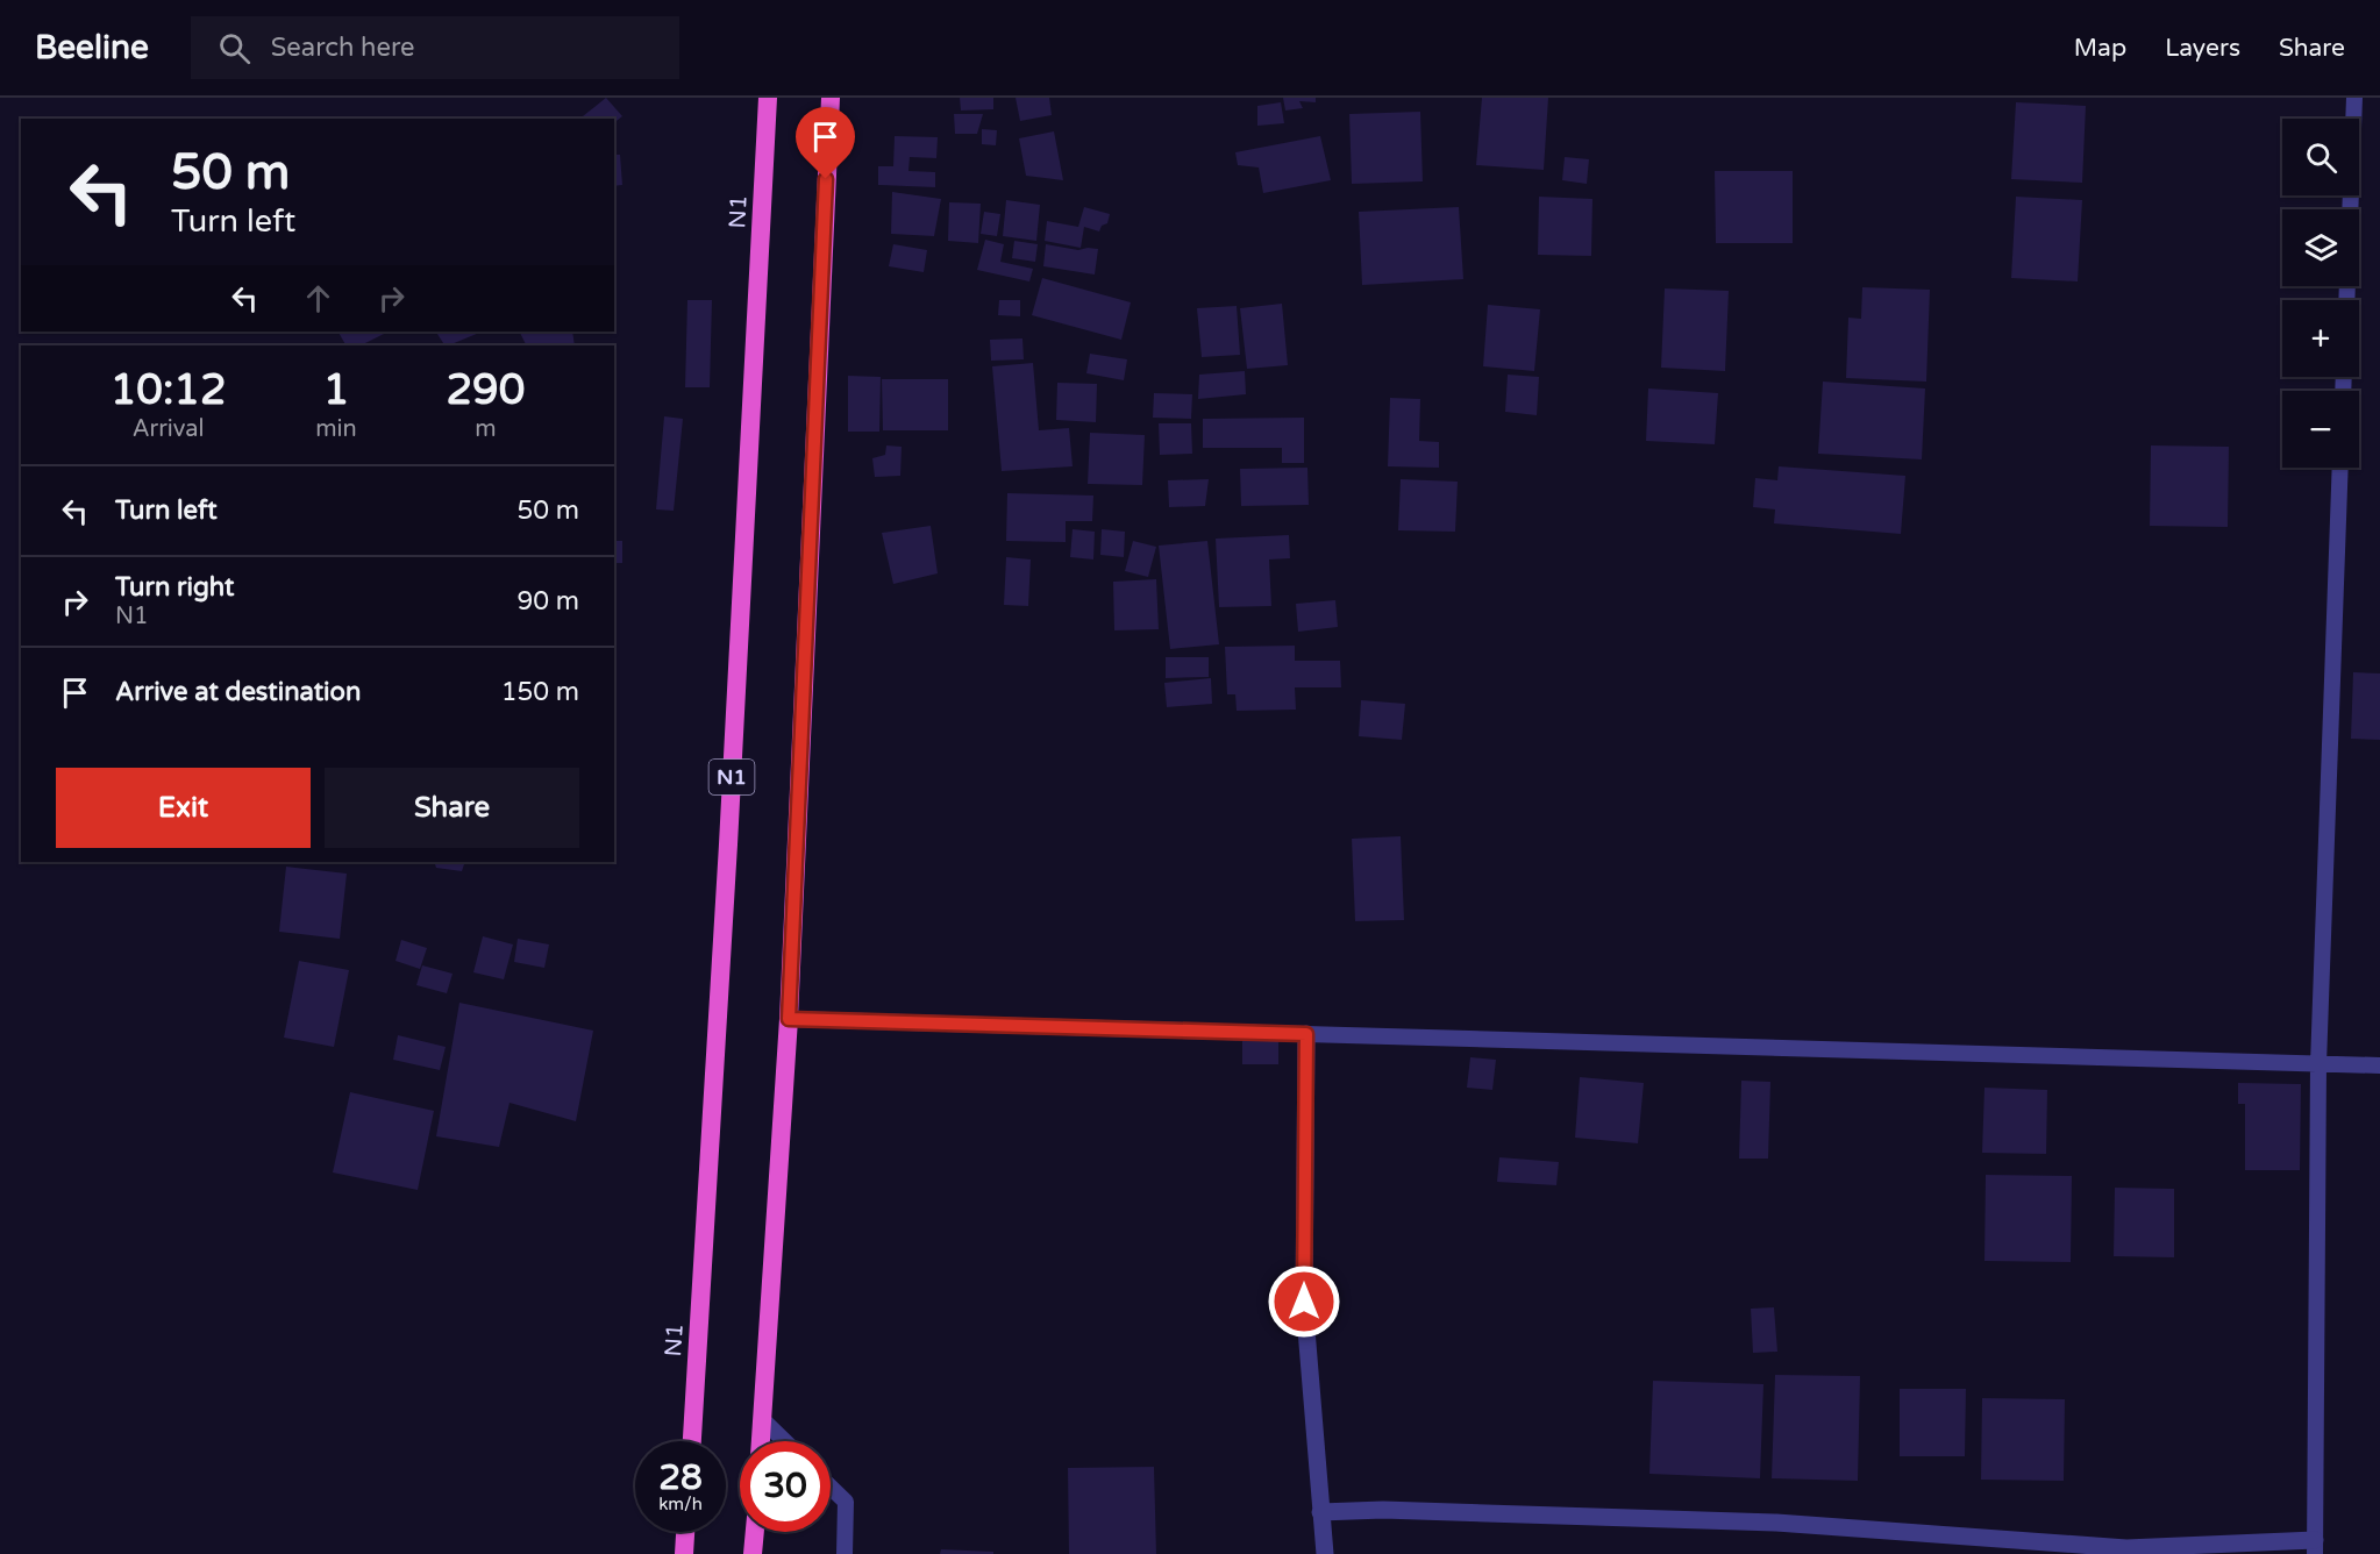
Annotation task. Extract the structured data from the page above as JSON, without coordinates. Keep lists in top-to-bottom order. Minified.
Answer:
{"streets":{"highway":["N1"]},"page":{"header":"Beeline","search":"Search here","nav":["Map","Layers","Share"],"map_buttons":["+","−"],"turn":["50 m","Turn left"],"eta":["10:12","Arrival","1","min","290","m"],"list":[{"name":"Turn left","value":"50 m"},{"name":"Turn right","note":"N1","value":"90 m"},{"name":"Arrive at destination","value":"150 m"}],"buttons":["Exit","Share"],"speed":"28 km/h","limit":"30"}}
